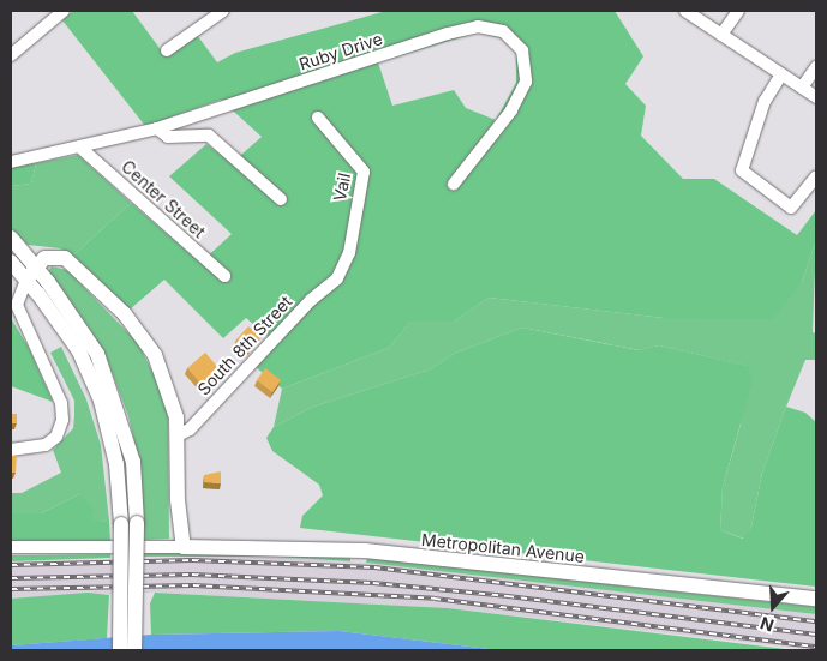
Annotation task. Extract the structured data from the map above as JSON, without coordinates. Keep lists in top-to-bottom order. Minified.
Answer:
{"streets":{"main road":["Metropolitan Avenue"],"street":["Ruby Drive","Vail","Center Street","South 8th Street"]},"crossings":[["Ruby Drive","Center Street"],["Vail","South 8th Street"]],"north":"bottom"}
